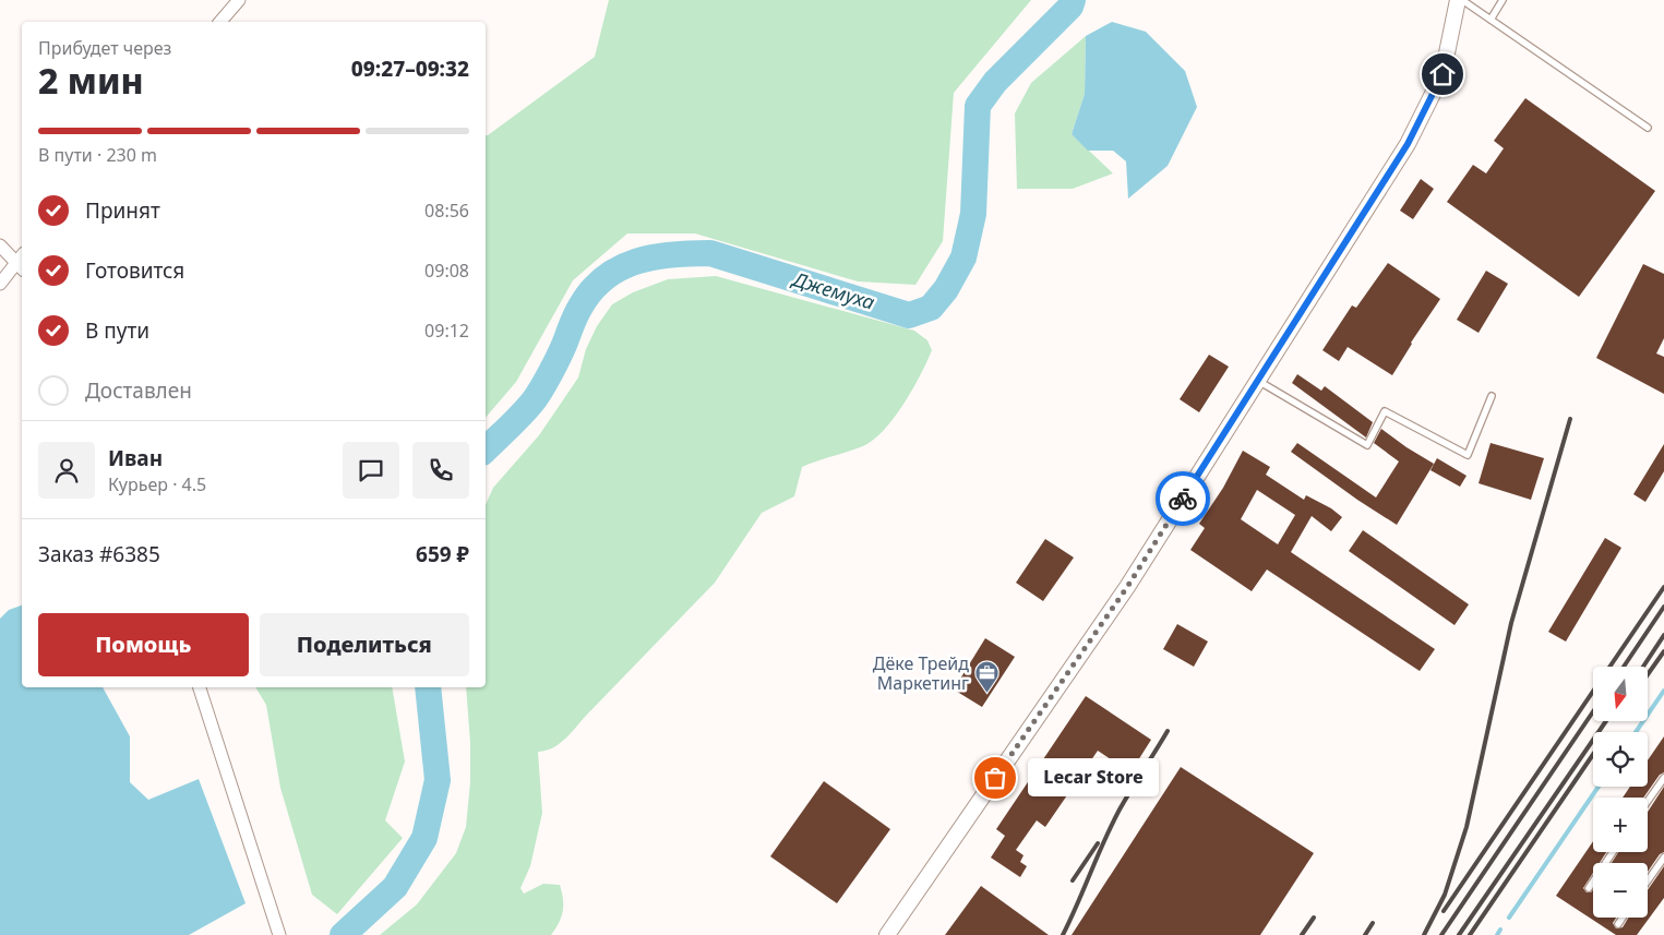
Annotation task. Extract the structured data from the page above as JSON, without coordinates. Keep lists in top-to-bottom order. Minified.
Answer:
{"water":["Джемуха"],"places":{"office":["Дёке Трейд Маркетинг"],"other":["Lecar Store"]},"north":"bottom","page":{"heading":["2 мин","Прибудет через","09:27–09:32"],"panel":["Иван","Курьер · 4.5","Заказ #6385","659 ₽"],"bar":"В пути · 230 m","list":[["Принят","08:56"],["Готовится","09:08"],["В пути","09:12"],"Доставлен"],"buttons":["Помощь","Поделиться"],"map_buttons":["+","−"],"bubble":"Lecar Store"}}
